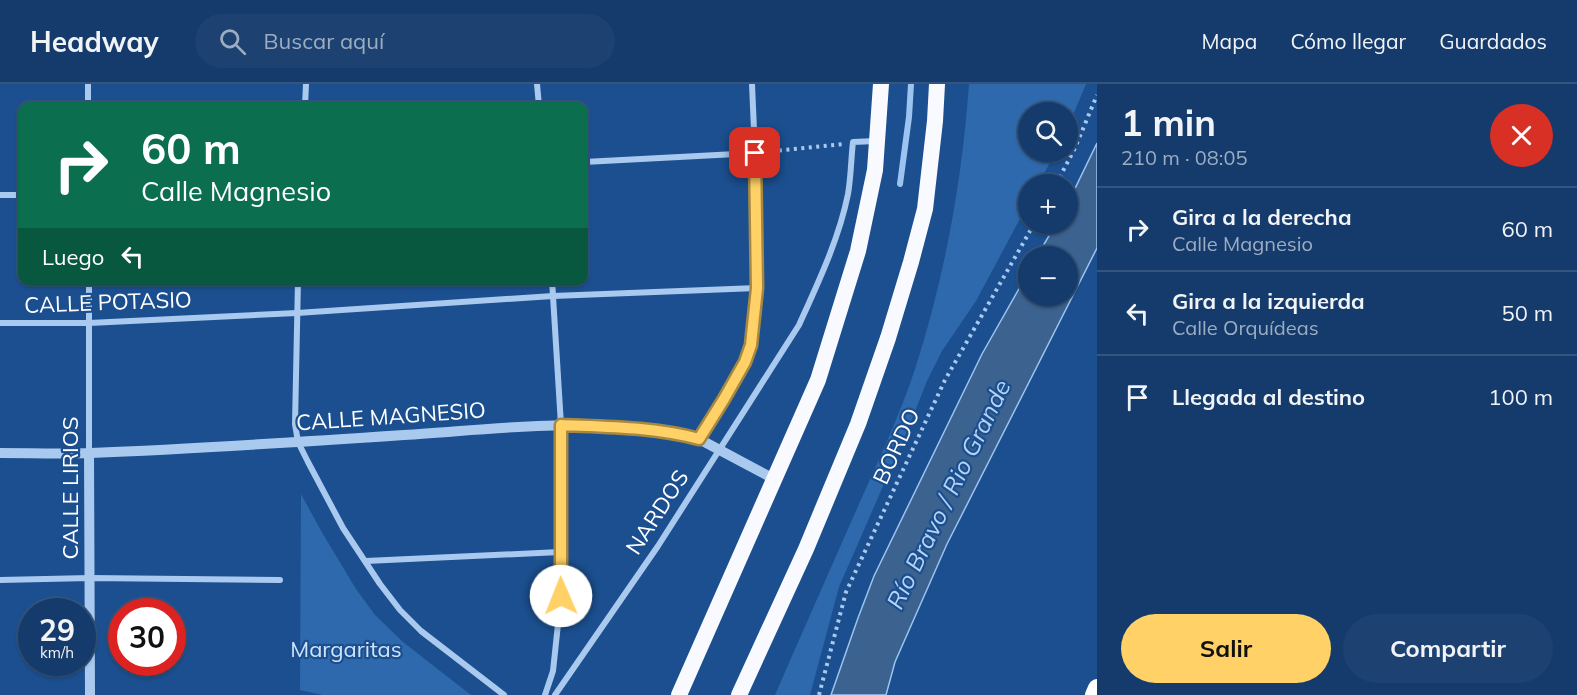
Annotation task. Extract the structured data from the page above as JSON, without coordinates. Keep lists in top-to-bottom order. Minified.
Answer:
{"streets":{"street":["CALLE POTASIO","CALLE MAGNESIO","CALLE LIRIOS","NARDOS"],"path":["BORDO"]},"crossings":[["CALLE POTASIO","CALLE LIRIOS"],["CALLE MAGNESIO","CALLE LIRIOS"],["CALLE MAGNESIO","NARDOS"]],"water":["Río Bravo / Rio Grande"],"parks":["Margaritas"],"page":{"header":"Headway","search":"Buscar aquí","nav":["Mapa","Cómo llegar","Guardados"],"heading":["1 min","210 m · 08:05"],"map_buttons":["+","−"],"turn":["60 m","Calle Magnesio"],"list":[{"name":"Gira a la derecha","note":"Calle Magnesio","value":"60 m"},{"name":"Gira a la izquierda","note":"Calle Orquídeas","value":"50 m"},{"name":"Llegada al destino","value":"100 m"}],"then":"Luego","speed":"29 km/h","limit":"30","buttons":["Salir","Compartir"]}}
